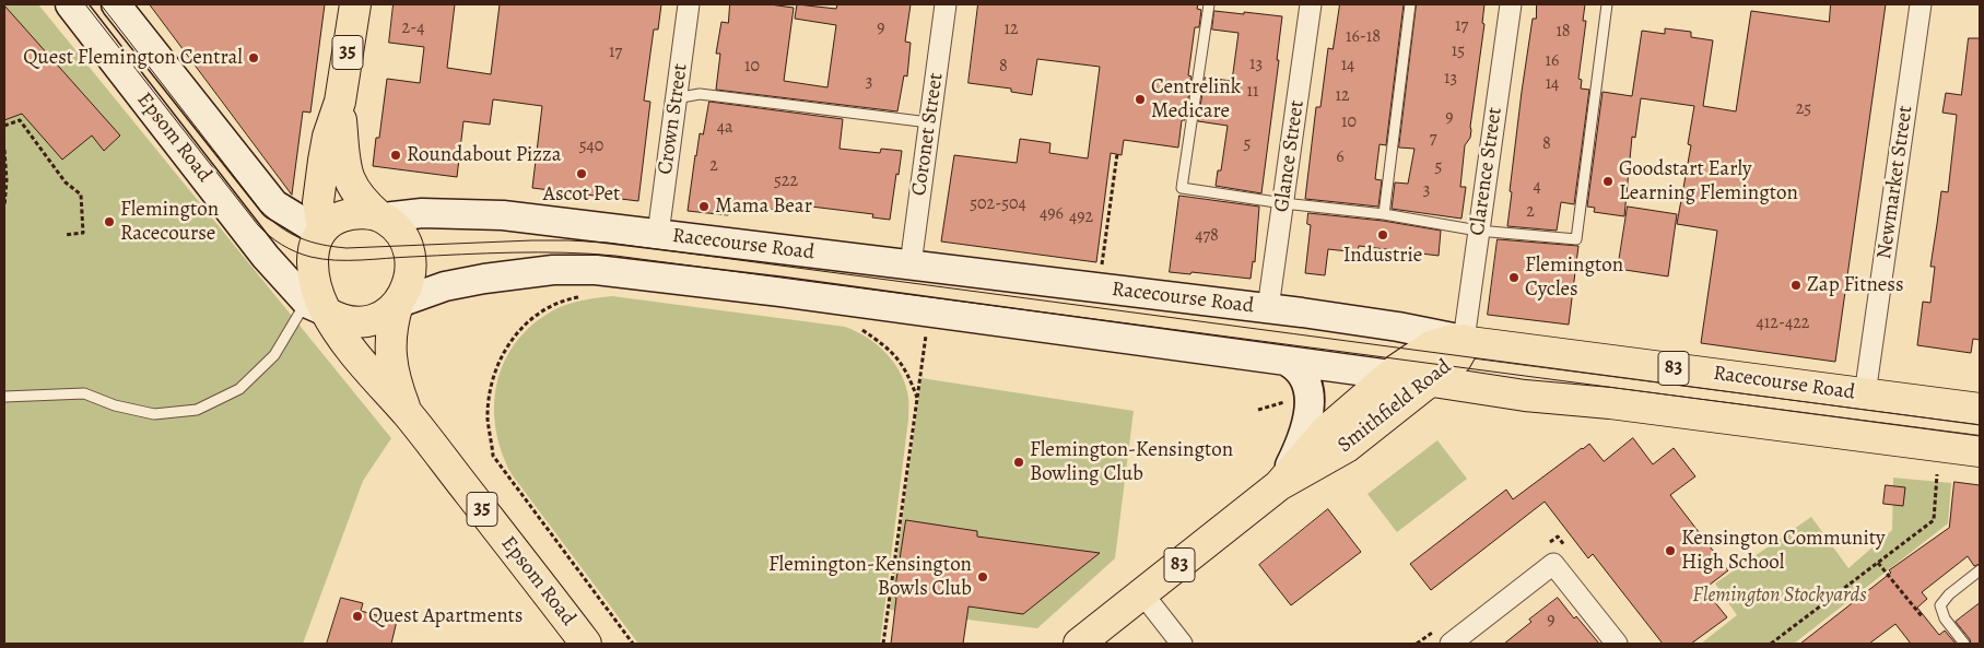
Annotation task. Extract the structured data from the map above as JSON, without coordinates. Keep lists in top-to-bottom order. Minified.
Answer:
{"streets":{"main road":["35","Epsom Road","Racecourse Road","83","Smithfield Road"],"street":["Crown Street","Coronet Street","Glance Street","Clarence Street","Newmarket Street"]},"crossings":[["35","Epsom Road"],["35","Racecourse Road"],["Crown Street","Racecourse Road"],["Coronet Street","Racecourse Road"],["Epsom Road","Racecourse Road"],["Glance Street","Racecourse Road"],["Clarence Street","Racecourse Road"],["Clarence Street","Smithfield Road"],["Newmarket Street","Racecourse Road"],["Racecourse Road","Smithfield Road"]],"parks":["Flemington Stockyards"],"places":["Quest Flemington Central","Centrelink Medicare","Roundabout Pizza","Ascot Pet","Goodstart Early Learning Flemington","Mama Bear","Flemington Racecourse","Industrie","Flemington Cycles","Zap Fitness","Flemington-Kensington Bowling Club","Kensington Community High School","Flemington-Kensington Bowls Club","Quest Apartments"],"house_numbers":["17","2-4","9","12","18","16-18","15","17","16","13","14","10","8","13","3","14","11","12","25","9","10","4a","7","5","8","540","6","2","5","522","4","3","502-504","2","496","492","478","412-422","9"]}
